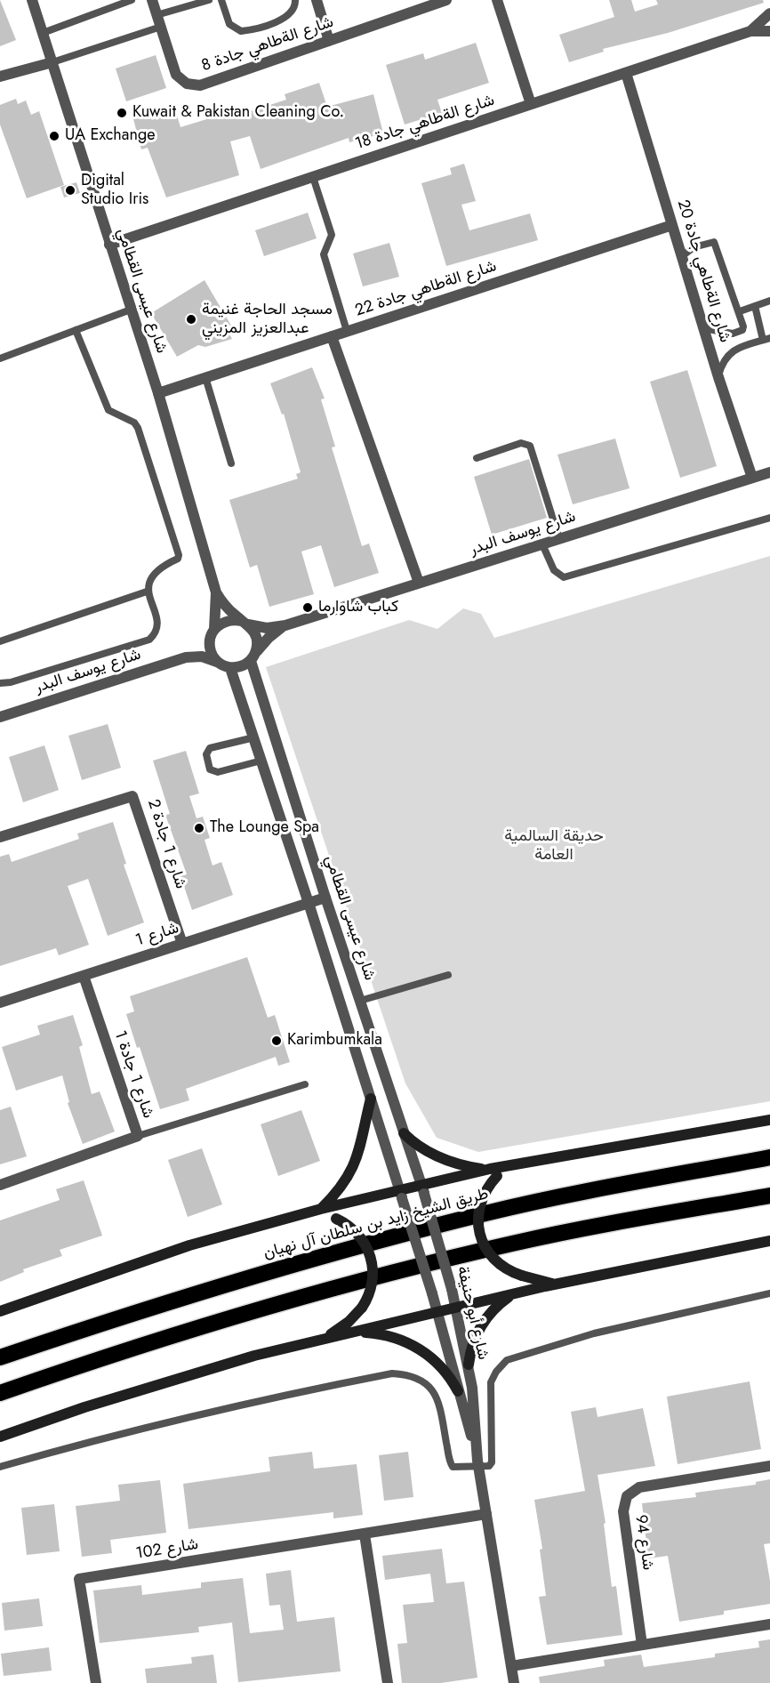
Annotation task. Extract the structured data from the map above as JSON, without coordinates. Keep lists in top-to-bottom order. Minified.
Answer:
{"streets":{"highway":["طريق الشيخ زايد بن سلطان آل نهيان"],"street":["شارع الةطاهي جادة 8","شارع الةطاهي جادة 18","شارع الةطاهي جادة 20","شارع الةطاهي جادة 22","شارع عيسى القطامي","شارع يوسف البدر","شارع 1 جادة 2","شارع 1","شارع 1 جادة 1","شارع أبو حنيفة","شارع 94","شارع 102"]},"crossings":[["شارع الةطاهي جادة 18","شارع الةطاهي جادة 20"],["شارع الةطاهي جادة 18","شارع عيسى القطامي"],["شارع الةطاهي جادة 20","شارع الةطاهي جادة 22"],["شارع الةطاهي جادة 20","شارع يوسف البدر"],["شارع الةطاهي جادة 22","شارع عيسى القطامي"],["شارع عيسى القطامي","شارع يوسف البدر"],["شارع عيسى القطامي","شارع 1"],["شارع عيسى القطامي","شارع أبو حنيفة"],["شارع 1 جادة 2","شارع 1"],["شارع 1","شارع 1 جادة 1"],["شارع أبو حنيفة","شارع 102"]],"parks":["حديقة السالمية العامة"],"places":["Kuwait & Pakistan Cleaning Co.","UA Exchange","Digital Studio Iris","مسجد الحاجة غنيمة عبدالعزيز المزيني","كباب شاوارما","The Lounge Spa","Karimbumkala"]}
